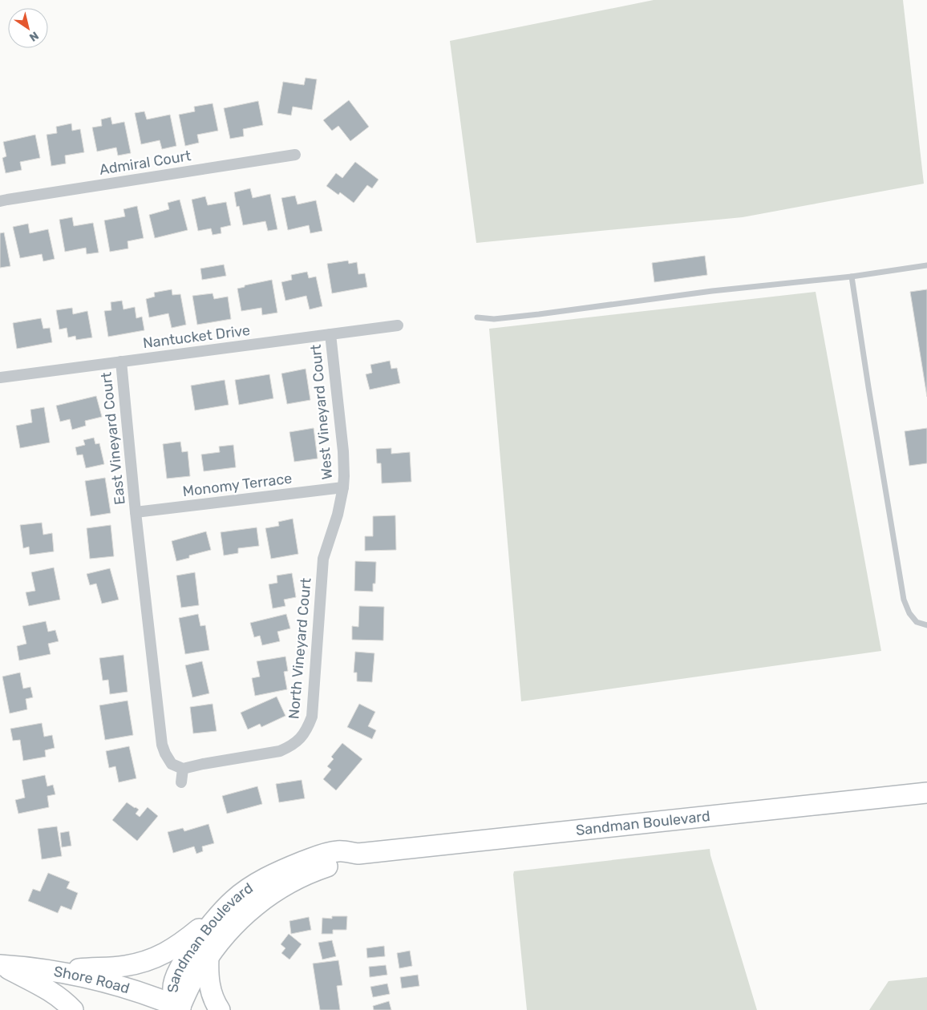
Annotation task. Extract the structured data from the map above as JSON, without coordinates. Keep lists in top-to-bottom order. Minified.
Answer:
{"streets":{"highway":["Sandman Boulevard","Shore Road"],"street":["Admiral Court","Nantucket Drive","West Vineyard Court","East Vineyard Court","Monomy Terrace","North Vineyard Court"]},"crossings":[["Nantucket Drive","West Vineyard Court"],["Nantucket Drive","East Vineyard Court"],["West Vineyard Court","Monomy Terrace"],["West Vineyard Court","North Vineyard Court"],["East Vineyard Court","Monomy Terrace"],["Monomy Terrace","North Vineyard Court"],["Sandman Boulevard","Shore Road"]],"north":"bottom right"}
